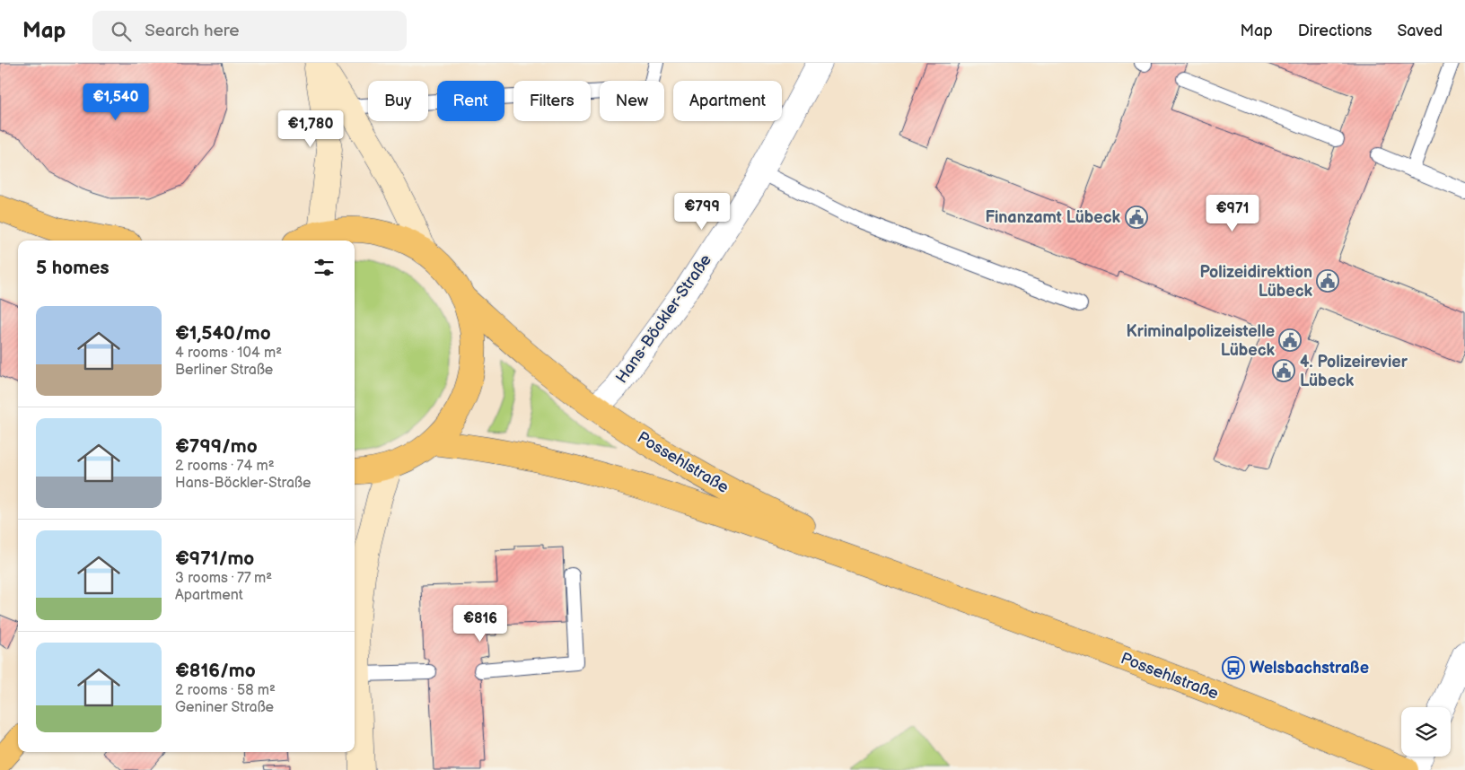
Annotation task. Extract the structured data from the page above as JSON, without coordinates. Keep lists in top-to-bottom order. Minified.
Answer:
{"streets":{"main road":["Possehlstraße"],"street":["Hans-Böckler-Straße"]},"crossings":[["Hans-Böckler-Straße","Possehlstraße"]],"places":{"public building":["Finanzamt Lübeck","Polizeidirektion Lübeck","Kriminalpolizeistelle Lübeck","4. Polizeirevier Lübeck"],"bus stop":["Welsbachstraße"]},"page":{"header":"Map","search":"Search here","nav":["Map","Directions","Saved"],"chip":["Buy","Rent","Filters","New","Apartment"],"price":["€1,540","€1,780","€799","€971","€816"],"heading":"5 homes","list":[{"name":"€1,540/mo","note":"4 rooms · 104 m² · Berliner Straße"},{"name":"€799/mo","note":"2 rooms · 74 m² · Hans-Böckler-Straße"},{"name":"€971/mo","note":"3 rooms · 77 m² · Apartment"},{"name":"€816/mo","note":"2 rooms · 58 m² · Geniner Straße"}]}}
